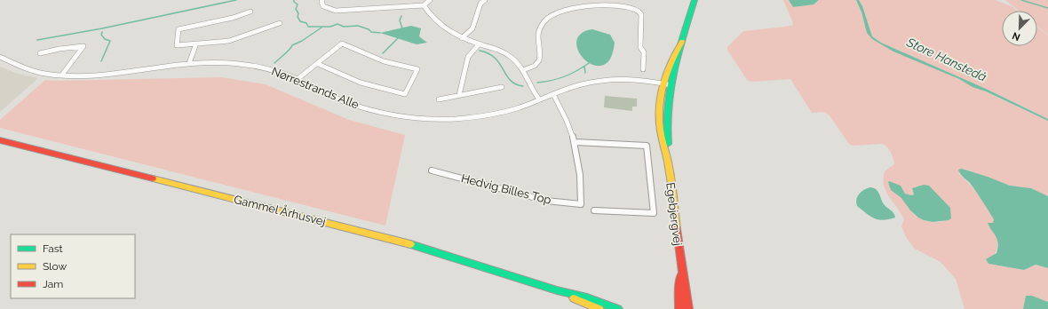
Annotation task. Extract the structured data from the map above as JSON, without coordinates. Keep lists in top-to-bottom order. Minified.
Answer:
{"streets":{"street":["Nørrestrands Alle","Hedvig Billes Top","Gammel Århusvej","Egebjergvej"]},"crossings":[["Nørrestrands Alle","Egebjergvej"]],"water":["Store Hanstedå"],"legend":["Fast","Slow","Jam"],"north":"bottom left"}
